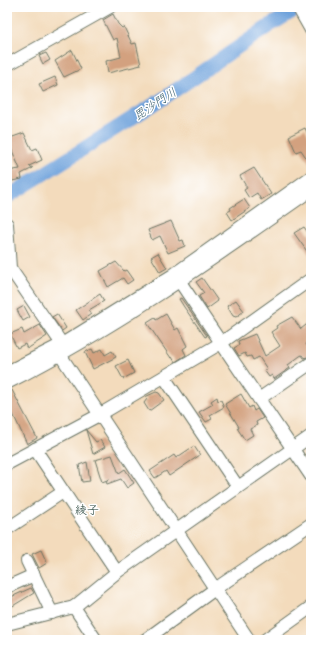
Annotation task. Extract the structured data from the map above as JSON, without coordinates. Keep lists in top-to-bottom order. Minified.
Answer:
{"districts":["綾子"],"water":["毘沙門川"]}
